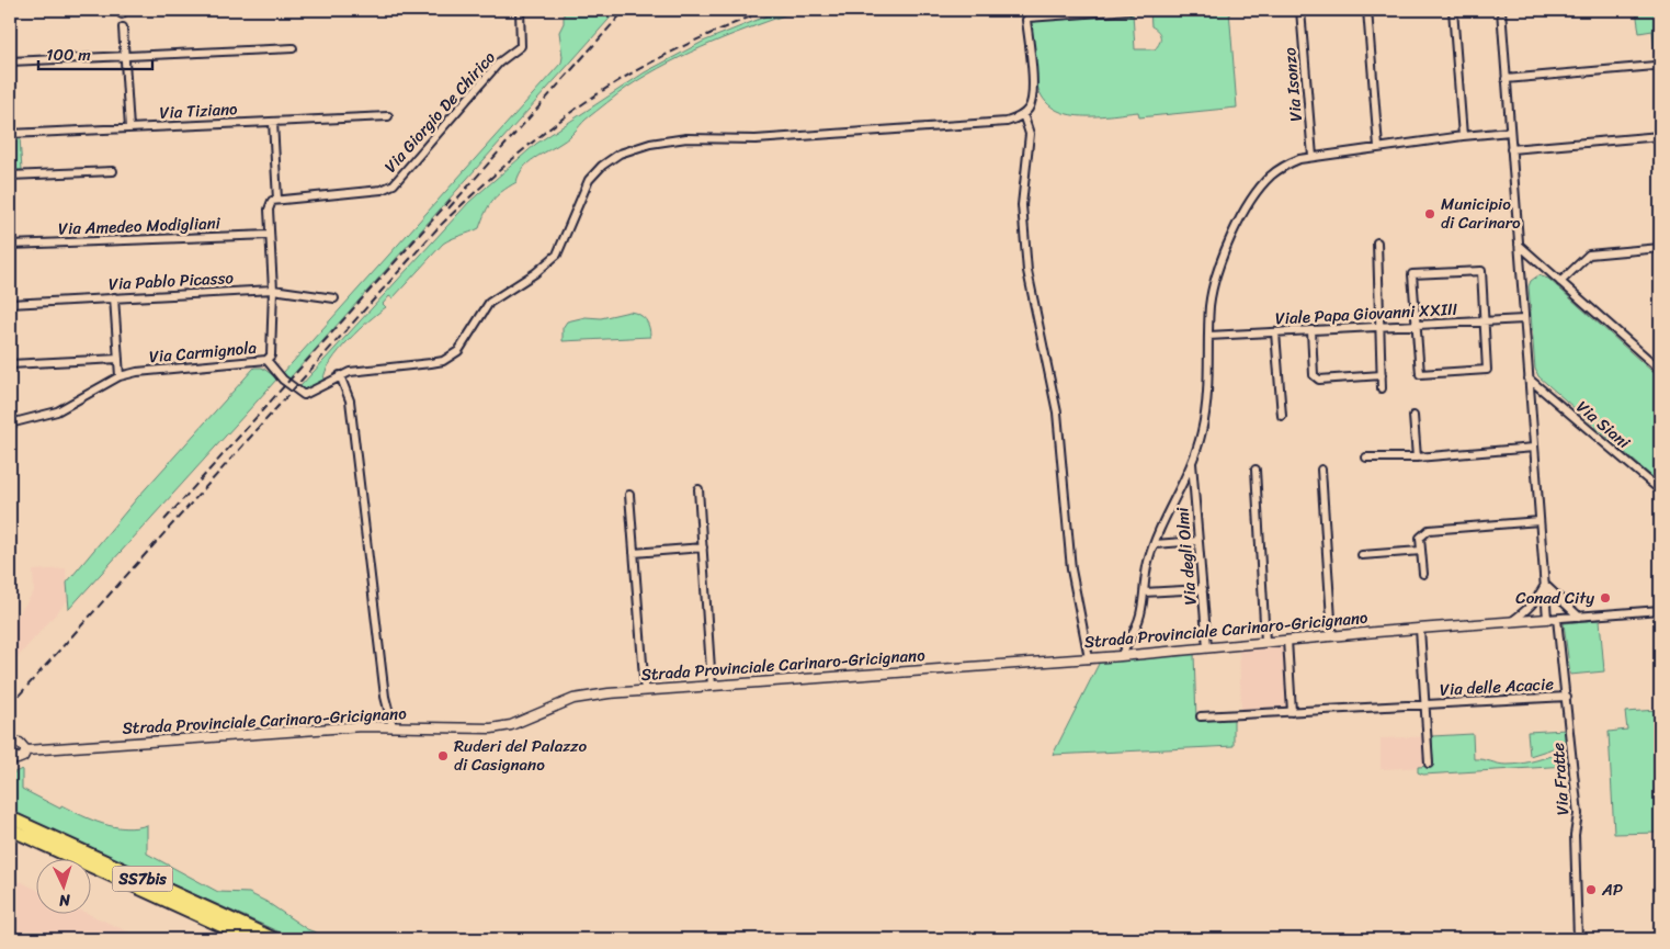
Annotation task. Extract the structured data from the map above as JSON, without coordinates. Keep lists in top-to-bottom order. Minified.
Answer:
{"streets":{"highway":["SS7bis"],"street":["Via Isonzo","Via Tiziano","Via Giorgio De Chirico","Via Amedeo Modigliani","Via Pablo Picasso","Viale Papa Giovanni XXIII","Via Carmignola","Via Siani","Via degli Olmi","Strada Provinciale Carinaro-Gricignano","Via delle Acacie","Via Fratte"]},"crossings":[["Via degli Olmi","Strada Provinciale Carinaro-Gricignano"],["Via delle Acacie","Via Fratte"]],"places":["Municipio di Carinaro","Conad City","Ruderi del Palazzo di Casignano","AP"],"scale_bar":"100 m","north":"bottom"}
